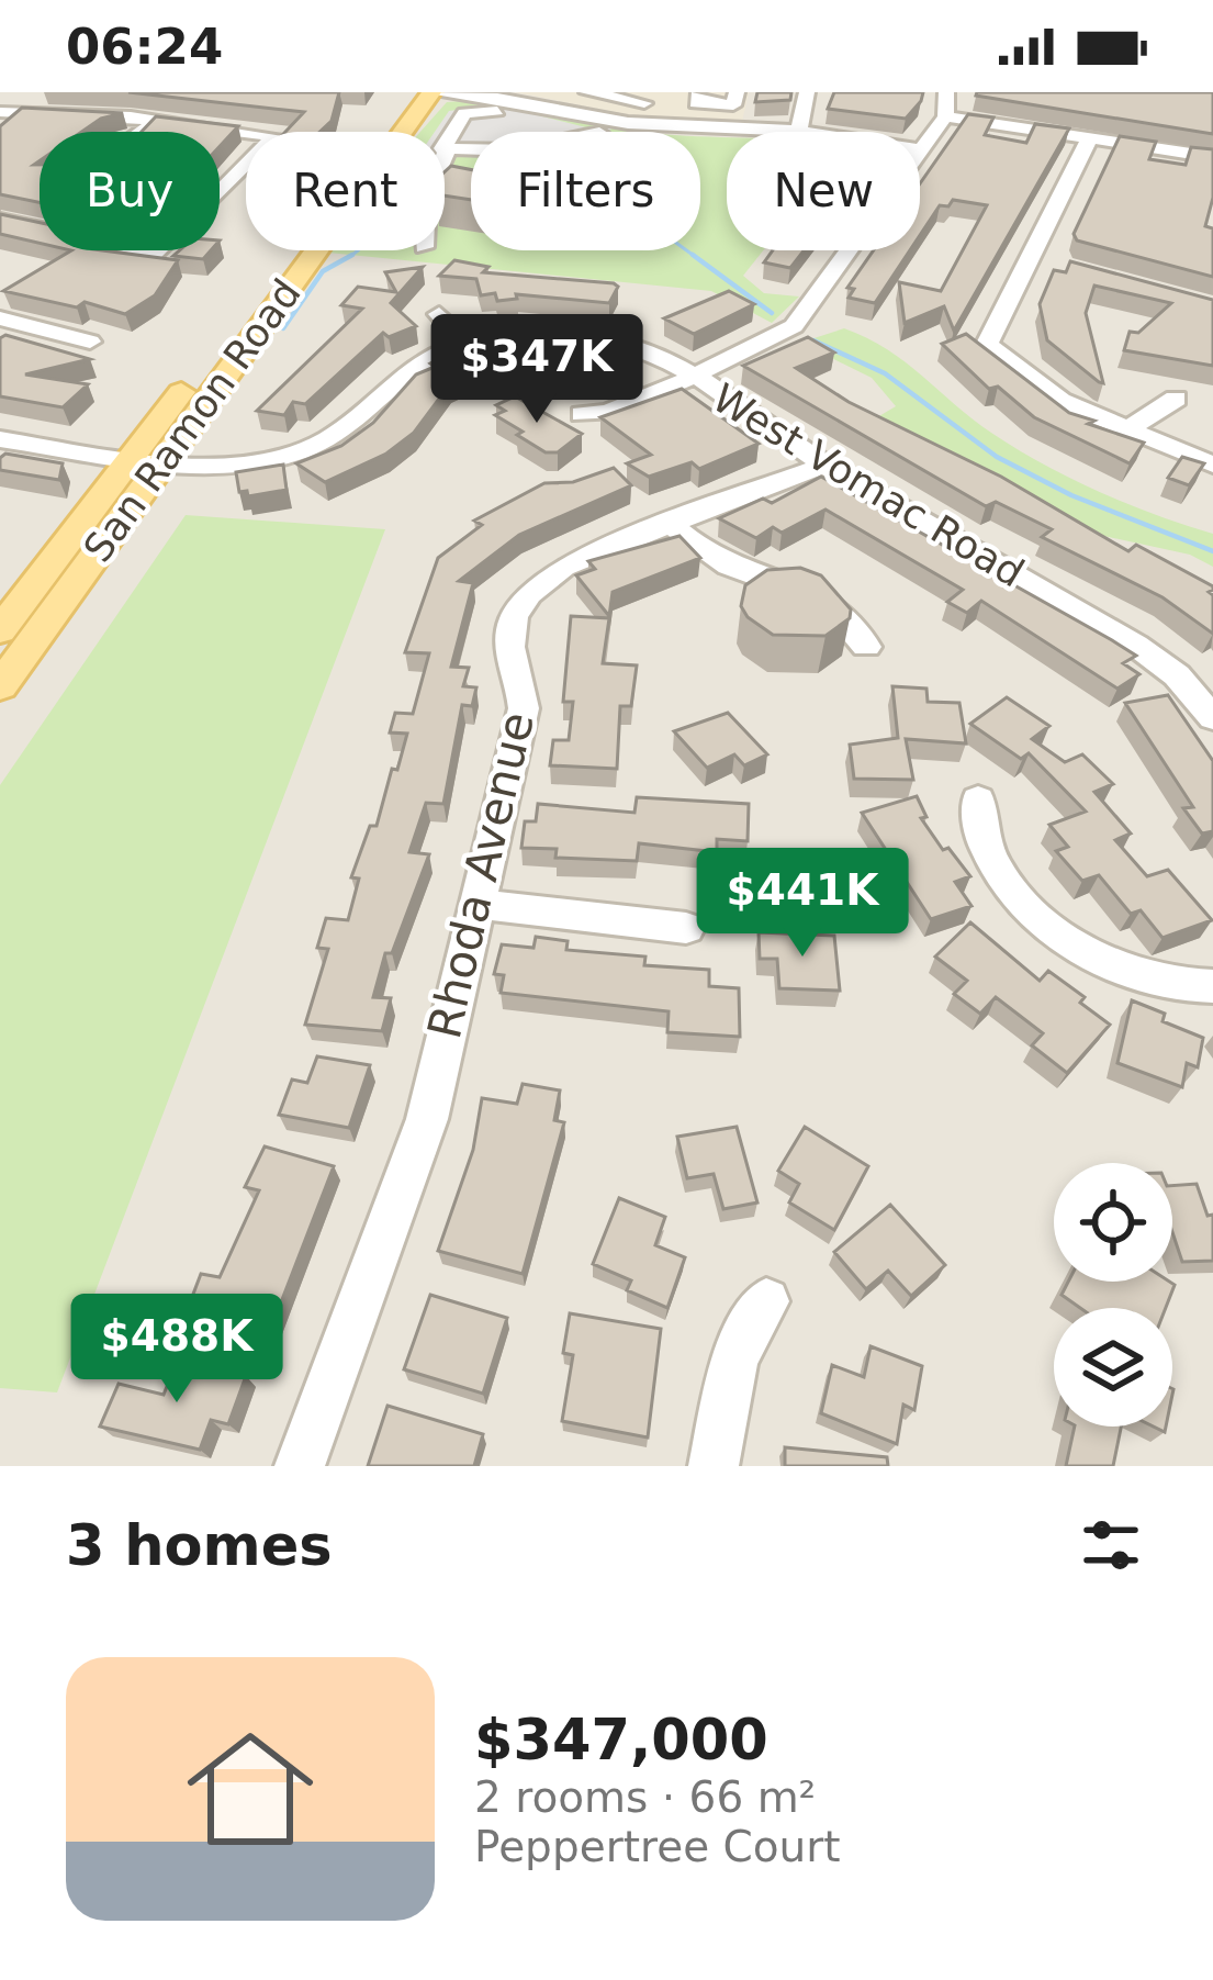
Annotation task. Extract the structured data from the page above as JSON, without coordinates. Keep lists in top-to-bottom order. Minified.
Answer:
{"streets":{"main road":["San Ramon Road"],"street":["West Vomac Road","Rhoda Avenue"]},"crossings":[["San Ramon Road","West Vomac Road"],["West Vomac Road","Rhoda Avenue"]],"page":{"status":"06:24","chip":["Buy","Rent","Filters","New"],"price":["$347K","$441K","$488K"],"heading":"3 homes","list":[{"name":"$347,000","note":"2 rooms · 66 m² · Peppertree Court"}]}}
